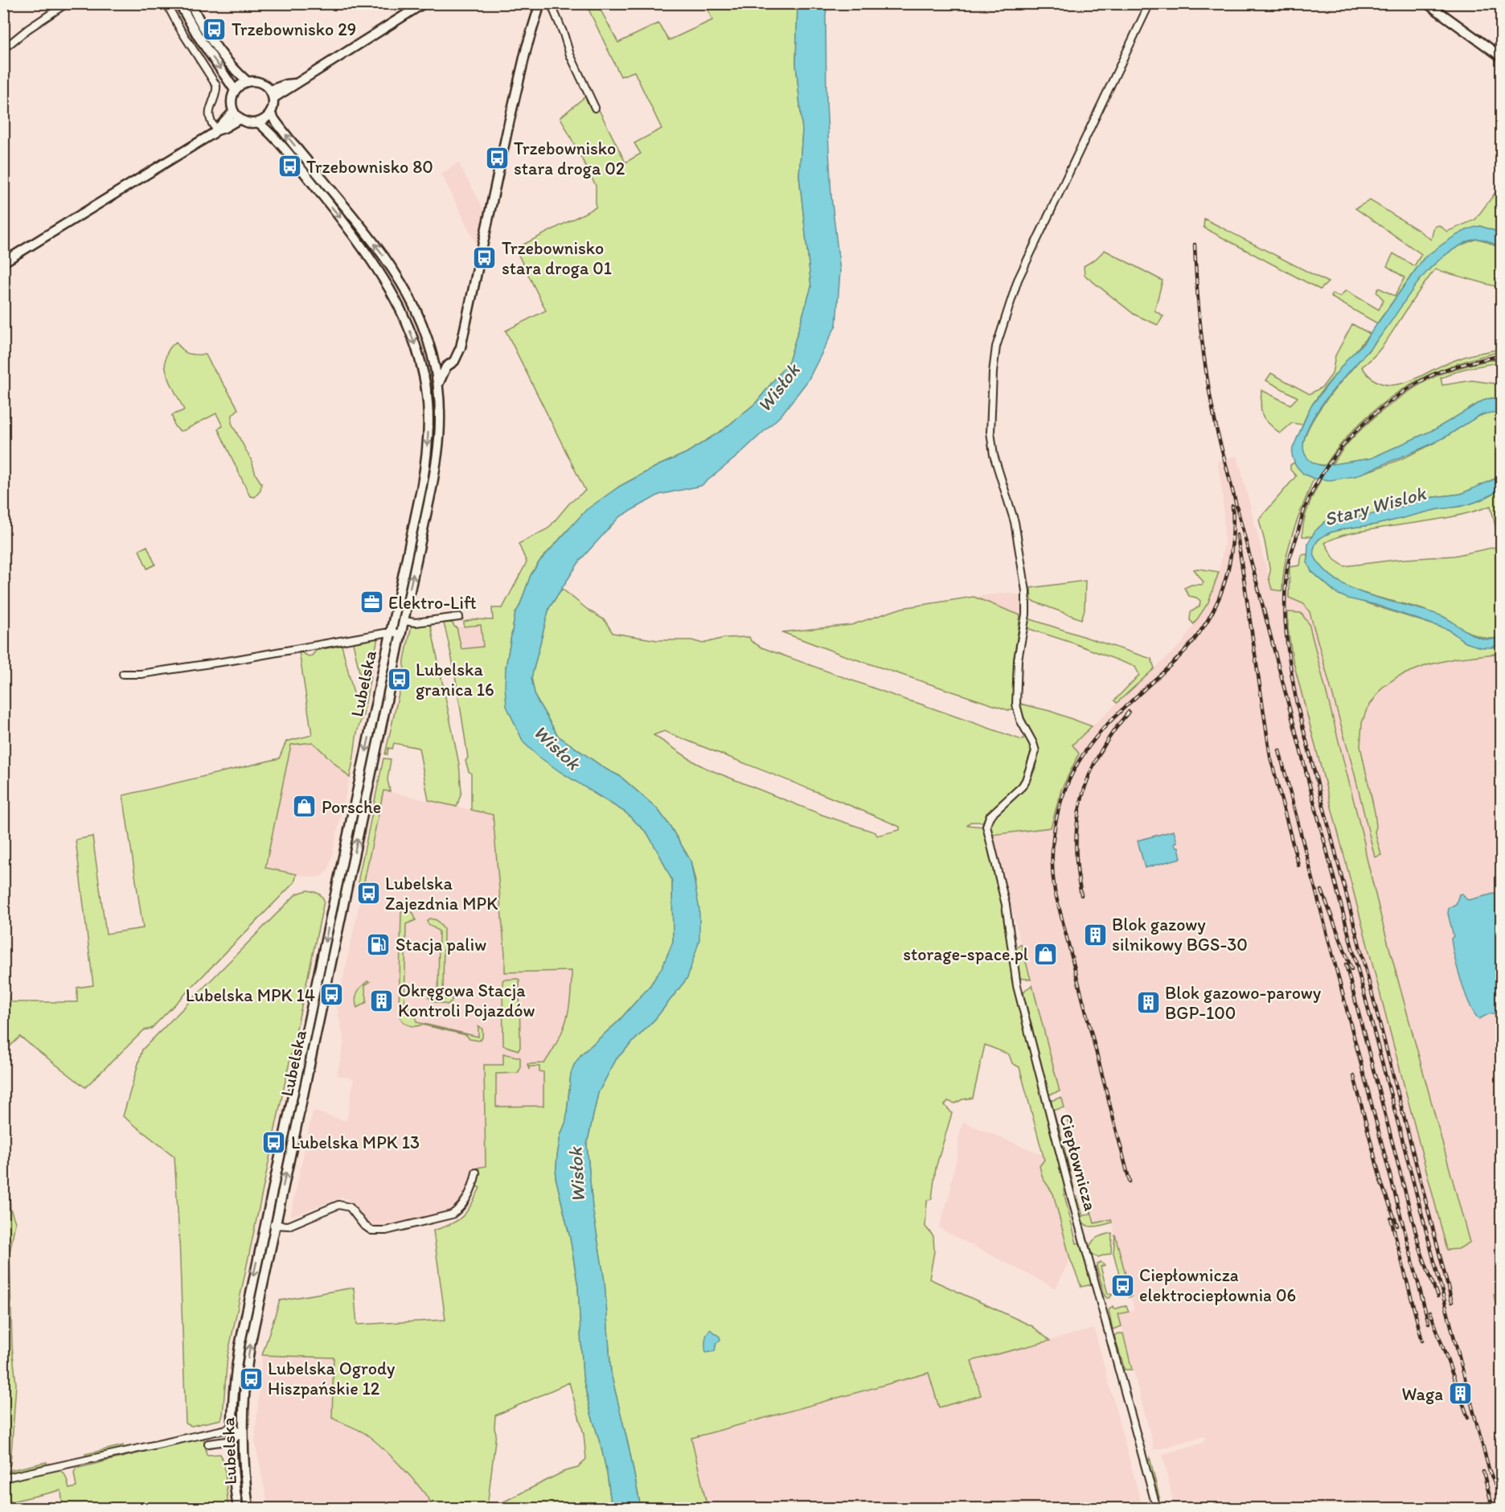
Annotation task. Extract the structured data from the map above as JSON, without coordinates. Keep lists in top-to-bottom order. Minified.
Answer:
{"streets":{"main road":["Lubelska"],"street":["Ciepłownicza"]},"water":["Wisłok","Stary Wislok"],"places":{"bus stop":["Trzebownisko 29","Trzebownisko stara droga 02","Trzebownisko 80","Trzebownisko stara droga 01","Lubelska granica 16","Lubelska Zajezdnia MPK","Lubelska MPK 14","Lubelska MPK 13","Ciepłownicza elektrociepłownia 06","Lubelska Ogrody Hiszpańskie 12"],"office":["Elektro-Lift"],"shop":["Porsche","storage-space.pl"],"building":["Blok gazowy silnikowy BGS-30","Okręgowa Stacja Kontroli Pojazdów","Blok gazowo-parowy BGP-100","Waga"],"fuel station":["Stacja paliw"]}}
